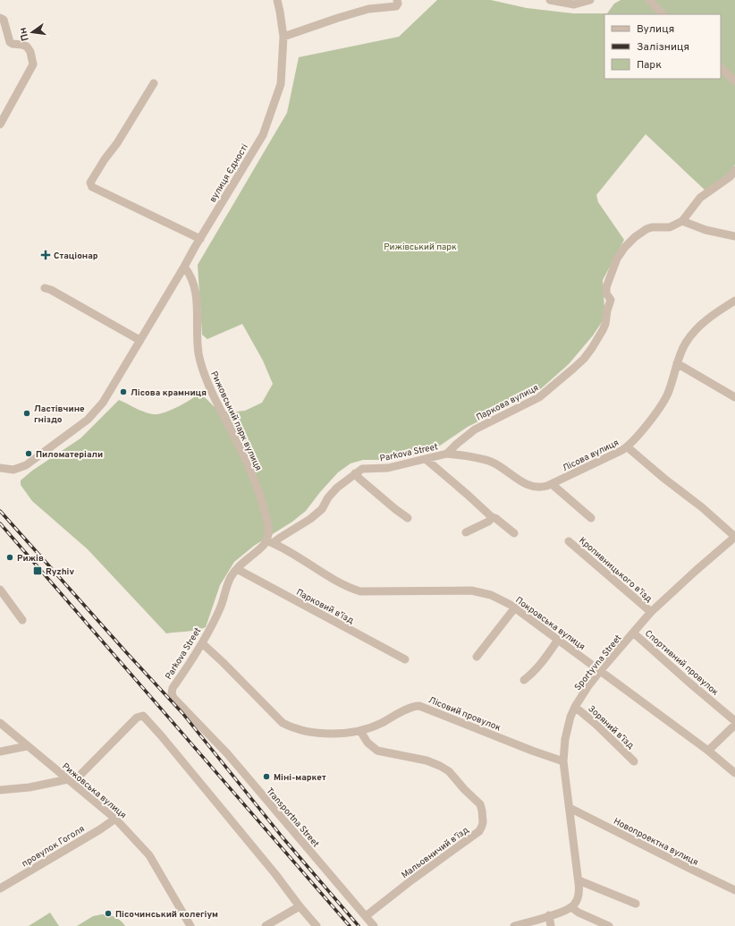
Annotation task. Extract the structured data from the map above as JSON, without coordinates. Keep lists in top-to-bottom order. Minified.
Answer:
{"streets":{"street":["вулиця Єдності","Паркова вулиця","Рижовський парк вулиця","Parkova Street","Лісова вулиця","Кропивницького в’їзд","Парковий в’їзд","Покровська вулиця","Sportyvna Street","Спортивний провулок","Лісовий провулок","Зоряний в’їзд","Рижовська вулиця","Transportna Street","Новопроектна вулиця","провулок Гоголя","Мальовничий в’їзд"]},"crossings":[["вулиця Єдності","Рижовський парк вулиця"],["Паркова вулиця","Parkova Street"],["Паркова вулиця","Лісова вулиця"],["Рижовський парк вулиця","Parkova Street"],["Рижовський парк вулиця","Покровська вулиця"],["Parkova Street","Лісова вулиця"],["Parkova Street","Парковий в’їзд"],["Parkova Street","Покровська вулиця"],["Parkova Street","Лісовий провулок"],["Parkova Street","Transportna Street"],["Кропивницького в’їзд","Sportyvna Street"],["Покровська вулиця","Sportyvna Street"],["Sportyvna Street","Спортивний провулок"],["Sportyvna Street","Лісовий провулок"],["Sportyvna Street","Зоряний в’їзд"],["Sportyvna Street","Новопроектна вулиця"],["Лісовий провулок","Мальовничий в’їзд"],["Рижовська вулиця","провулок Гоголя"],["Transportna Street","Мальовничий в’їзд"]],"parks":["Рижівський парк"],"places":{"health":["Стаціонар"],"other":["Лісова крамниця","Ластівчине гніздо","Пиломатеріали","Рижів","Міні-маркет","Пісочинський колегіум"],"transit":["Ryzhiv"]},"legend":["Вулиця","Залізниця","Парк"],"north":"left"}
